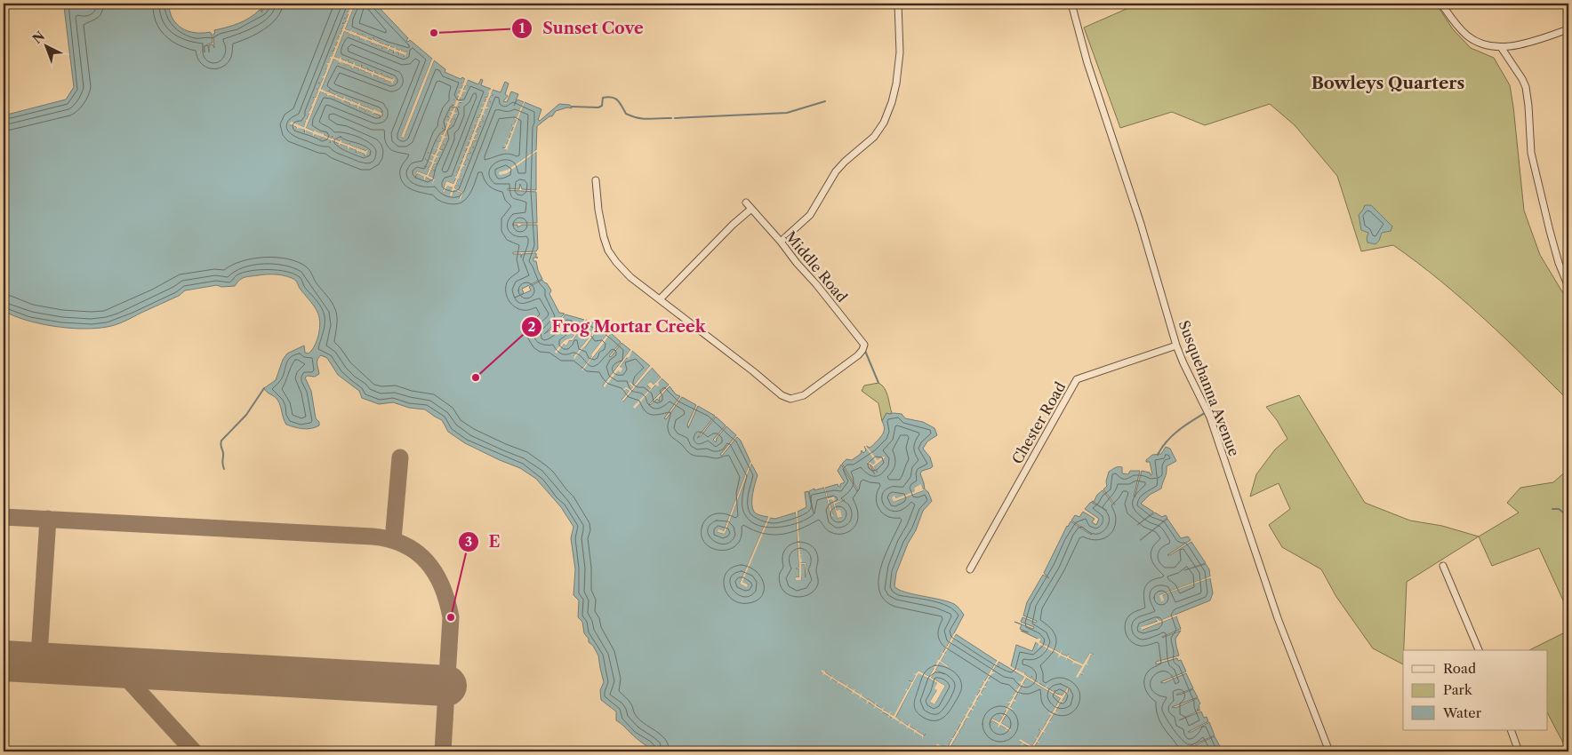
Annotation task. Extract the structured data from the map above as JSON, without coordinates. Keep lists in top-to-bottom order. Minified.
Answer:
{"streets":{"street":["Middle Road","Susquehanna Avenue","Chester Road"]},"crossings":[["Susquehanna Avenue","Chester Road"]],"districts":["Bowleys Quarters"],"places":["Sunset Cove","Frog Mortar Creek","E"],"legend":["Road","Park","Water"],"north":"top left"}
